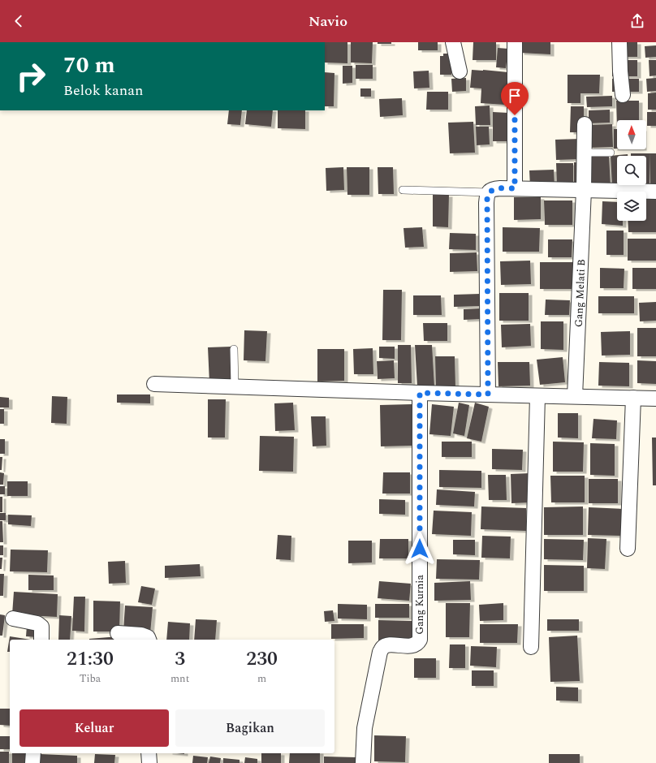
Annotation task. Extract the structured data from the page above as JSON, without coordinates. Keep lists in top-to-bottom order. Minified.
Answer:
{"streets":{"street":["Gang Melati B","Gang Kurnia"]},"north":"top","page":{"header":"Navio","turn":["70 m","Belok kanan"],"eta":["21:30","Tiba","3","mnt","230","m"],"buttons":["Keluar","Bagikan"]}}
